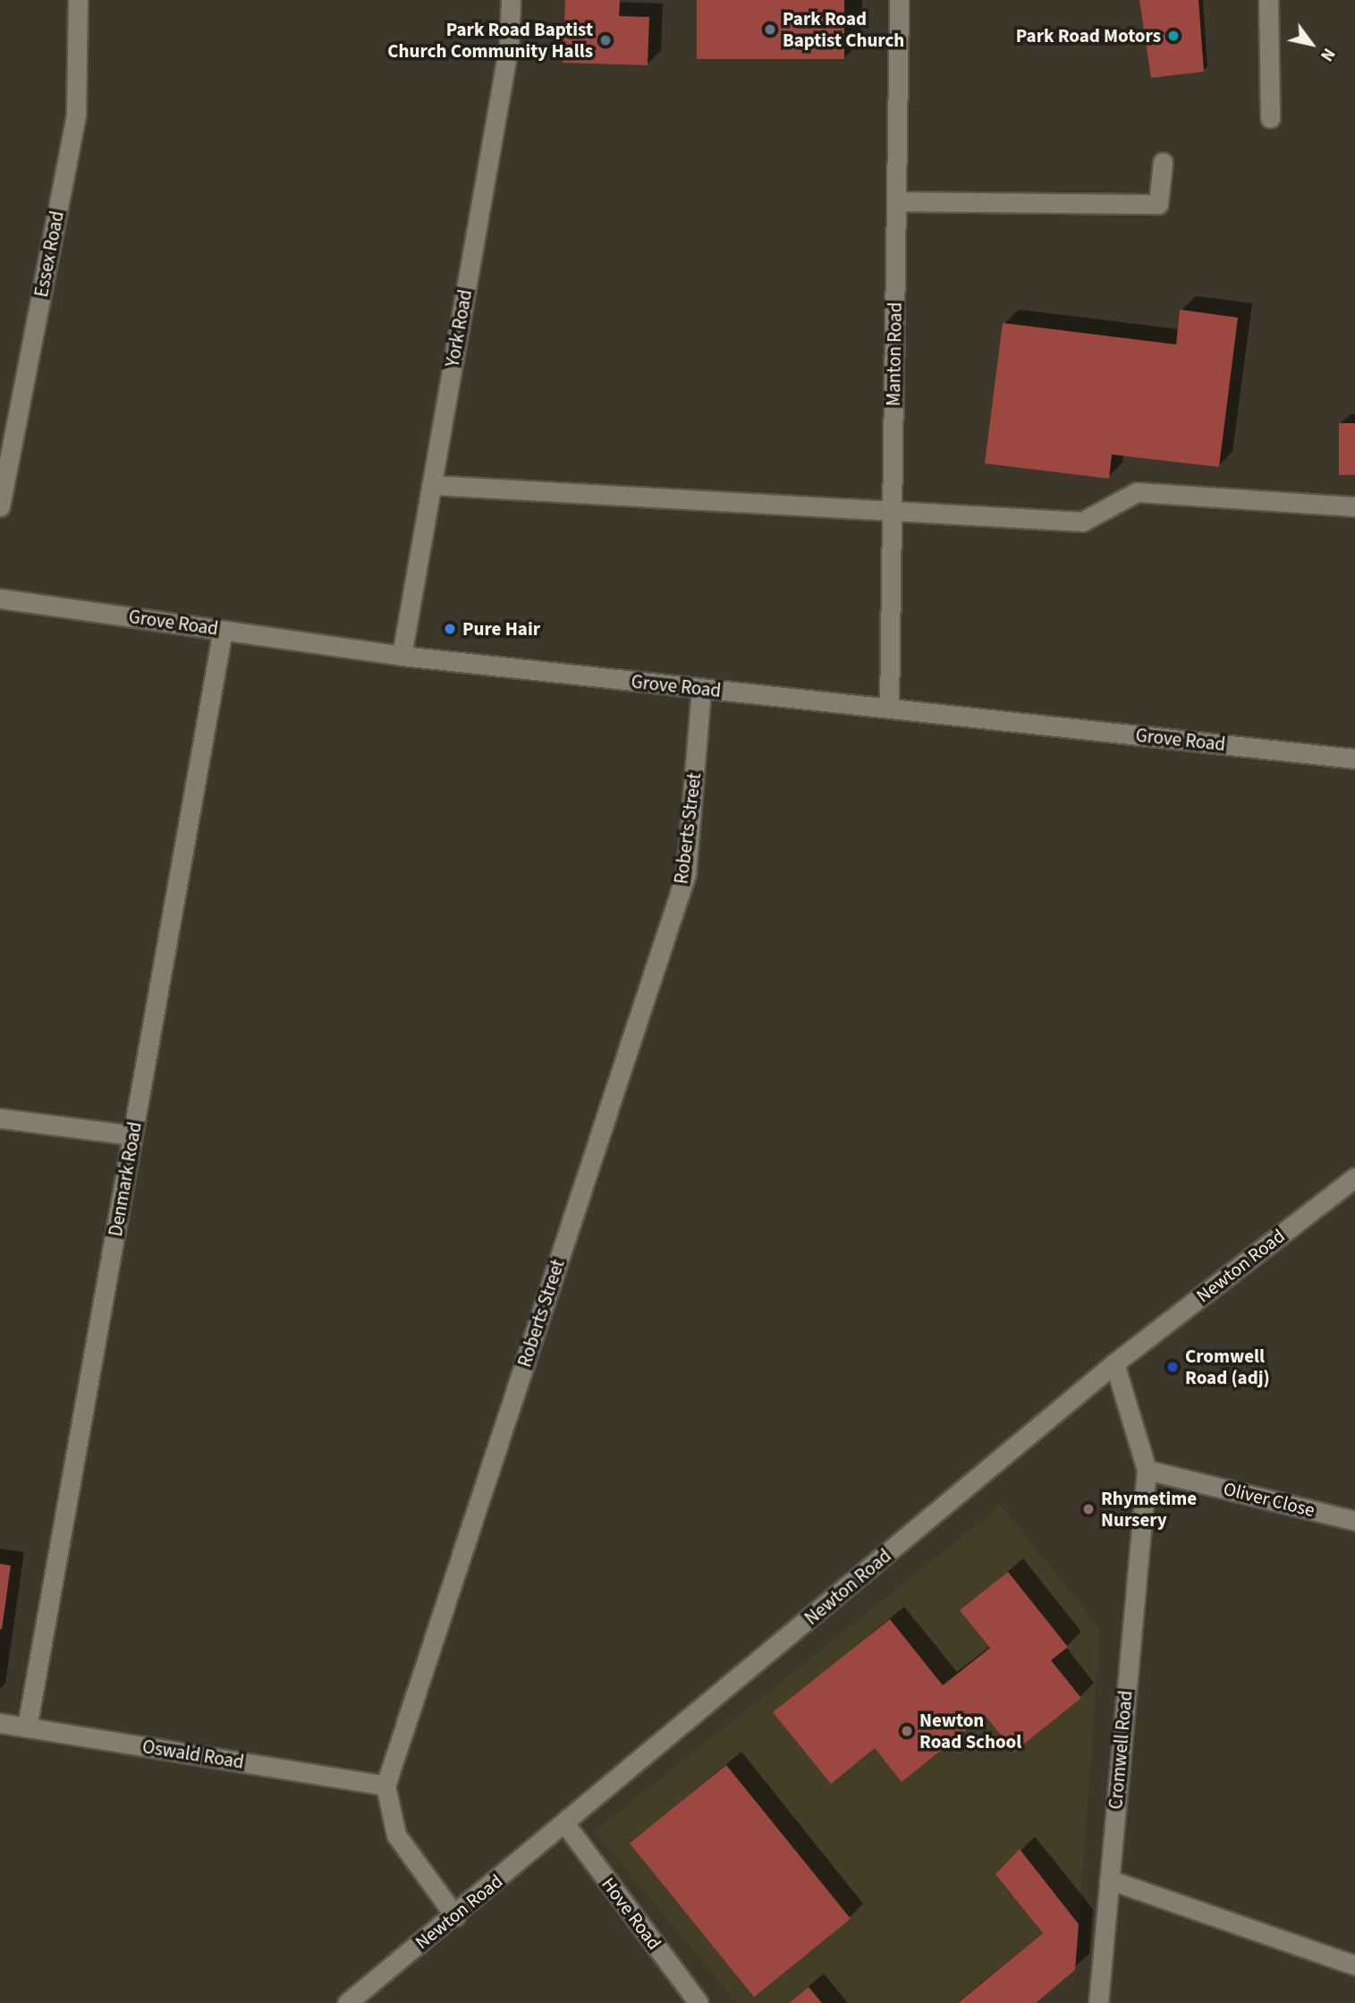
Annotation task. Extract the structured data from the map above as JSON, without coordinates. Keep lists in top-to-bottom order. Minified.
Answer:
{"streets":{"street":["Essex Road","York Road","Manton Road","Grove Road","Roberts Street","Denmark Road","Newton Road","Oliver Close","Cromwell Road","Oswald Road","Hove Road"]},"crossings":[["York Road","Grove Road"],["Manton Road","Grove Road"],["Grove Road","Roberts Street"],["Grove Road","Denmark Road"],["Roberts Street","Oswald Road"],["Denmark Road","Oswald Road"],["Newton Road","Cromwell Road"],["Newton Road","Hove Road"],["Oliver Close","Cromwell Road"]],"places":["Park Road Baptist Church","Park Road Motors","Park Road Baptist Church Community Halls","Pure Hair","Cromwell Road (adj)","Rhymetime Nursery","Newton Road School"],"north":"bottom right"}
